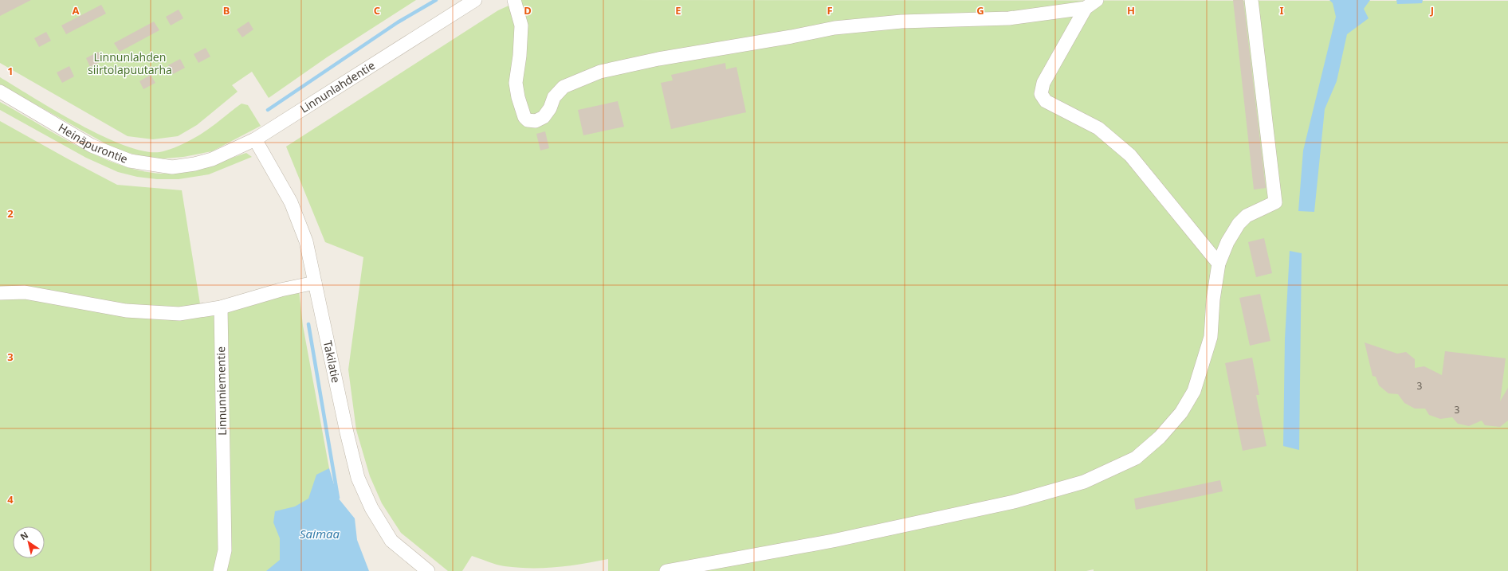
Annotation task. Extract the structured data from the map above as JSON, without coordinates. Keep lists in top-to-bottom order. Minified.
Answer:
{"streets":{"street":["Linnunlahdentie","Heinäpurontie","Takilatie","Linnunniementie"]},"crossings":[["Linnunlahdentie","Heinäpurontie"],["Linnunlahdentie","Takilatie"]],"water":["Saimaa"],"parks":["Linnunlahden siirtolapuutarha"],"house_numbers":["3","3"],"north":"top left","grid":{"columns":["A","B","C","D","E","F","G","H","I","J"],"rows":["1","2","3","4"]}}
